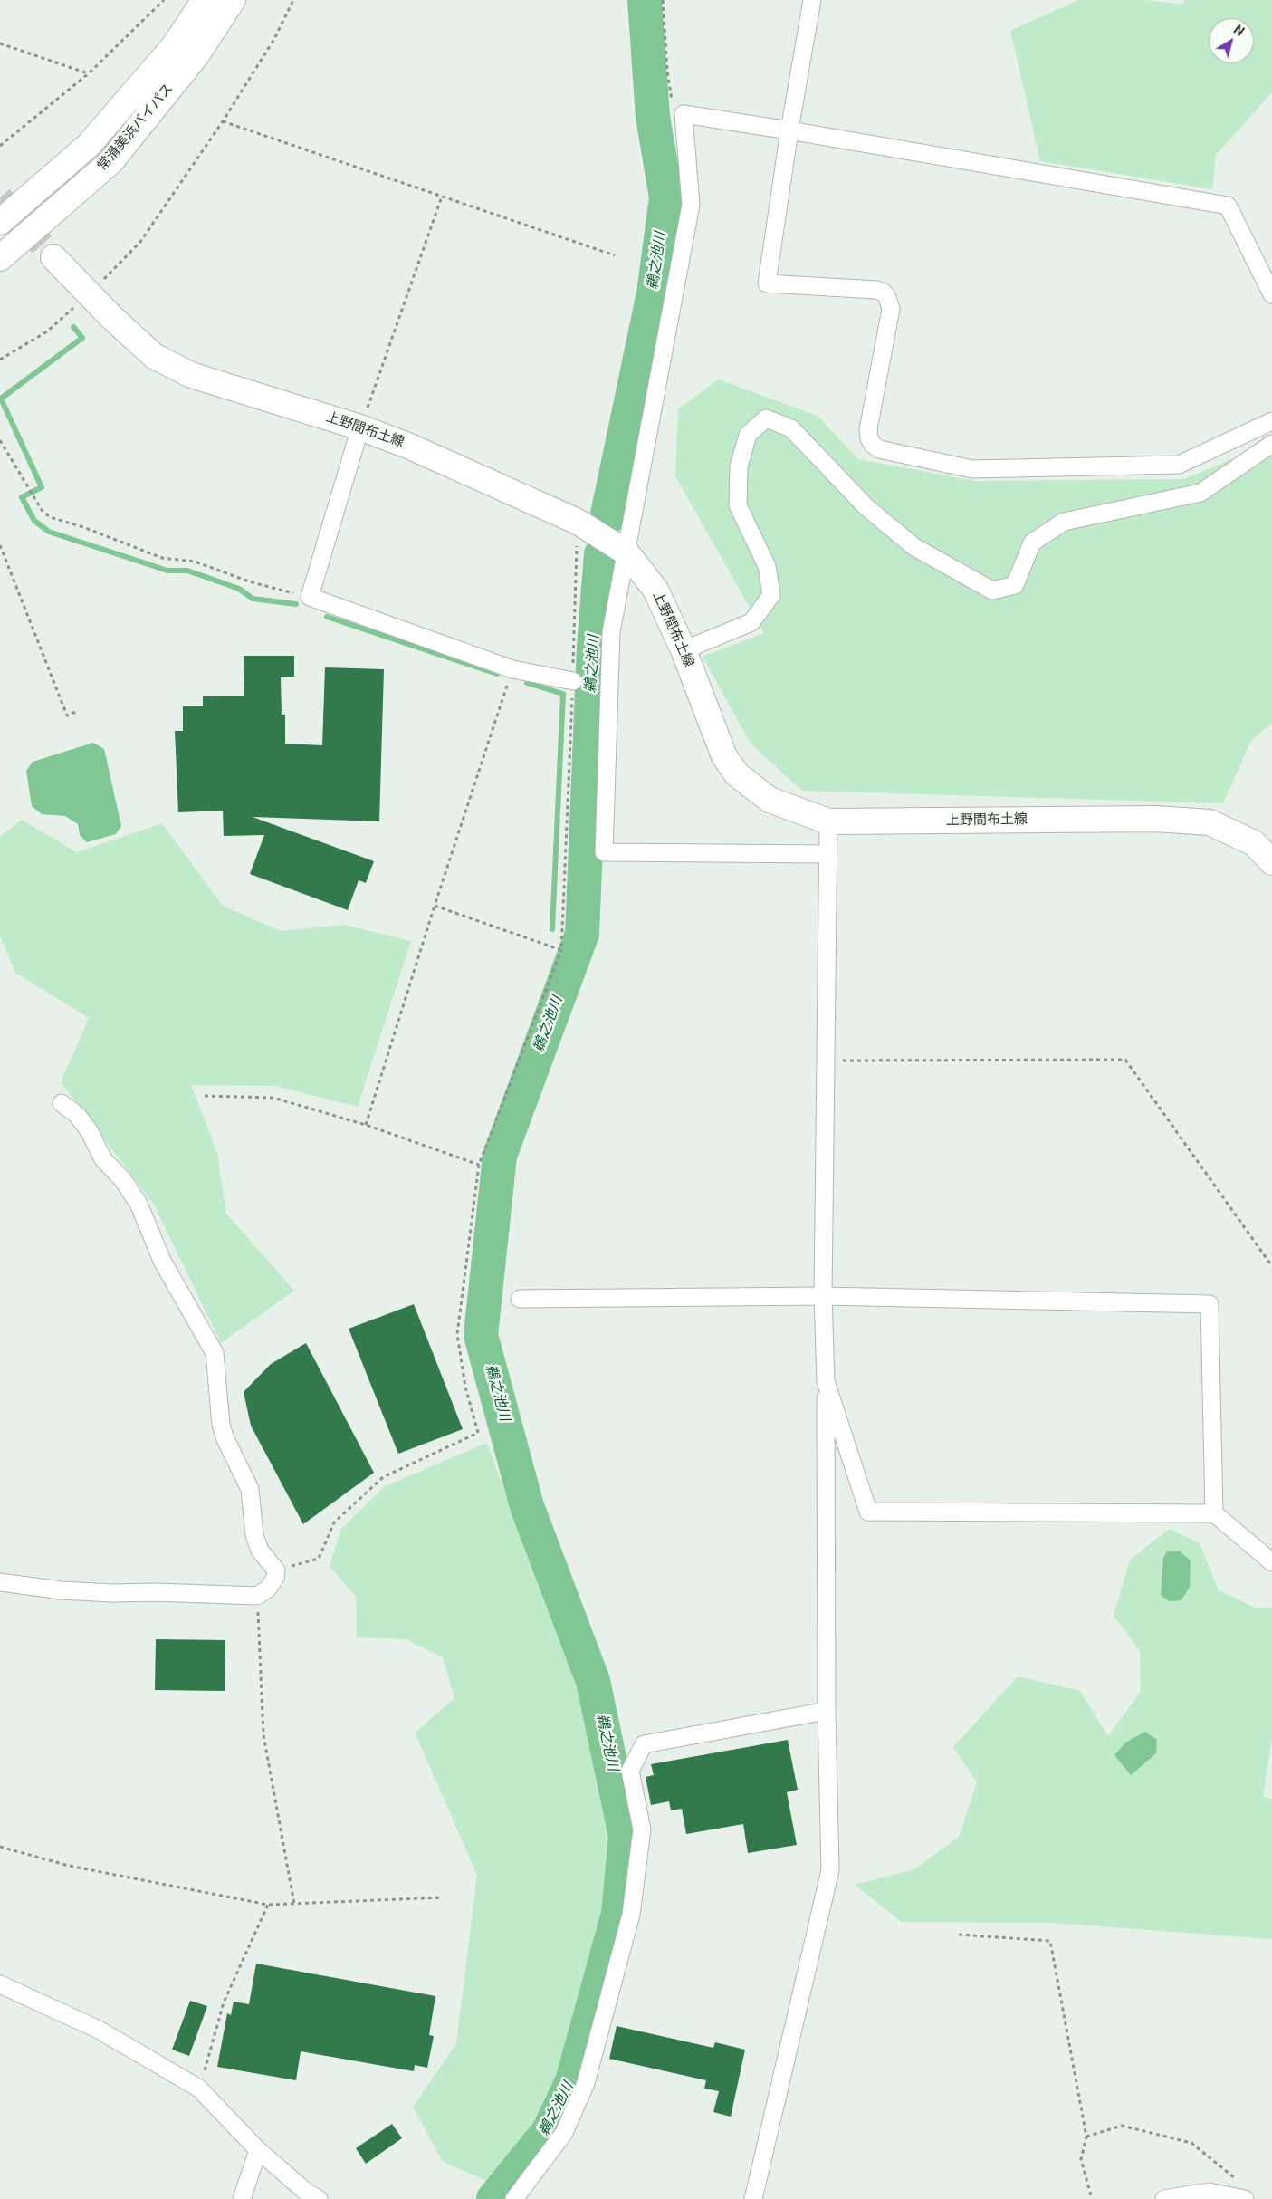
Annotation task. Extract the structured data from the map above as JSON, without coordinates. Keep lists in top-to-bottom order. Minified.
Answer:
{"streets":{"main road":["常滑美浜バイパス","上野間布土線"]},"water":["鵜之池川"],"north":"top right"}
